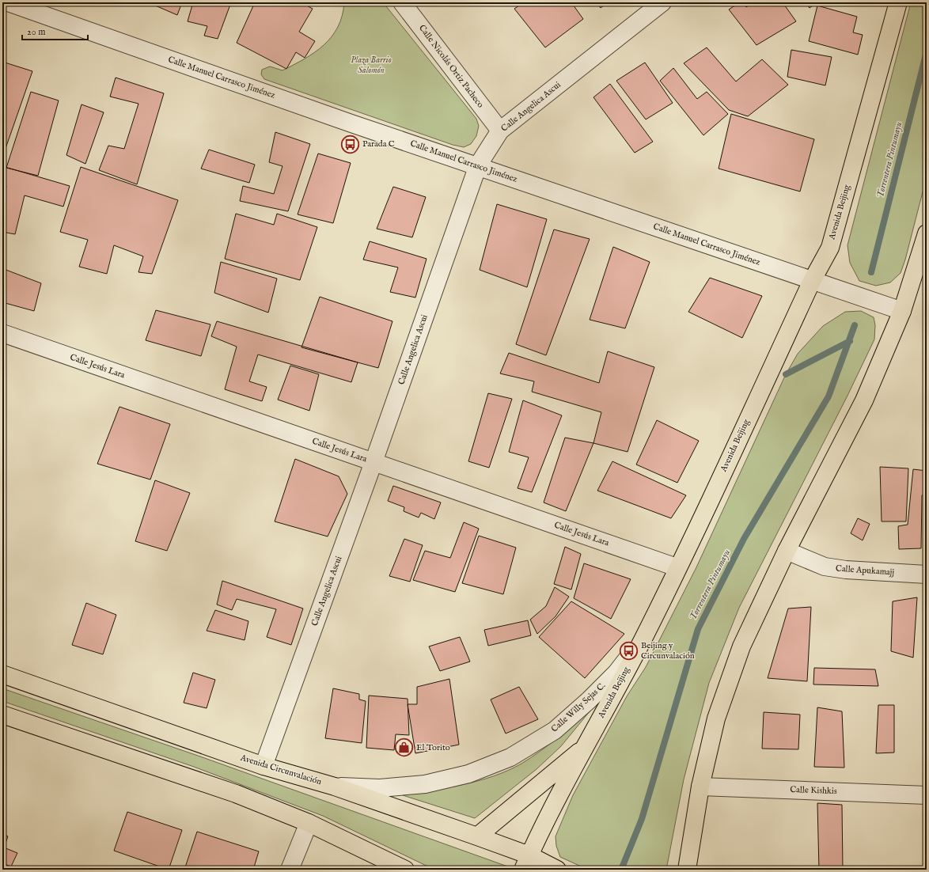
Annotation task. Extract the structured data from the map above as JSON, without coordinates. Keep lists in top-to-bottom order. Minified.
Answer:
{"streets":{"main road":["Avenida Beijing","Avenida Circunvalación"],"street":["Calle Nicolás Ortiz Pacheco","Calle Manuel Carrasco Jiménez","Calle Angelica Ascui","Calle Jesús Lara","Calle Apukamajj","Calle Willy Sejas C.","Calle Kishkis"]},"crossings":[["Calle Nicolás Ortiz Pacheco","Calle Angelica Ascui"],["Calle Manuel Carrasco Jiménez","Calle Angelica Ascui"],["Calle Manuel Carrasco Jiménez","Avenida Beijing"],["Calle Angelica Ascui","Calle Jesús Lara"],["Calle Angelica Ascui","Avenida Circunvalación"],["Avenida Beijing","Calle Jesús Lara"],["Avenida Beijing","Calle Willy Sejas C."],["Avenida Beijing","Avenida Circunvalación"],["Calle Willy Sejas C.","Avenida Circunvalación"]],"water":["Torrentera Pintumayu"],"parks":["Plaza Barrio Salomón"],"places":{"bus stop":["Parada C","Beijing y Circunvalación"],"shop":["El Torito"]},"scale_bar":"20 m"}
